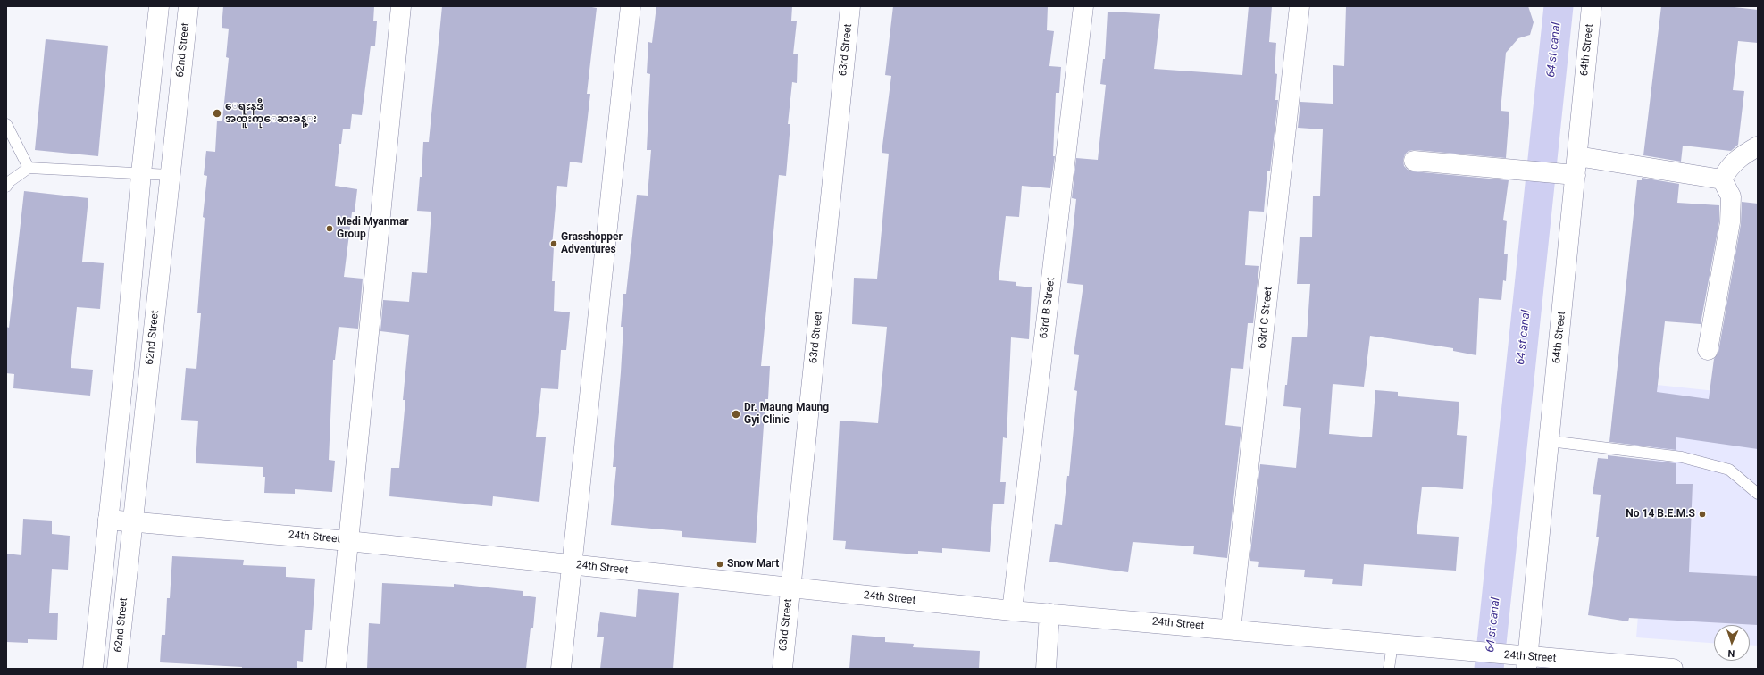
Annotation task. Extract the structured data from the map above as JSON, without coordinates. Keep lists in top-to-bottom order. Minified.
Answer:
{"streets":{"street":["62nd Street","63rd Street","64th Street","63rd B Street","63rd C Street","24th Street"]},"crossings":[["62nd Street","24th Street"],["63rd Street","24th Street"],["64th Street","24th Street"],["63rd B Street","24th Street"],["63rd C Street","24th Street"]],"water":["64 st canal"],"places":["ေရႊနဒီ အထူးကုေဆးခန္း","Medi Myanmar Group","Grasshopper Adventures","Dr. Maung Maung Gyi Clinic","No 14 B.E.M.S","Snow Mart"],"north":"bottom"}
